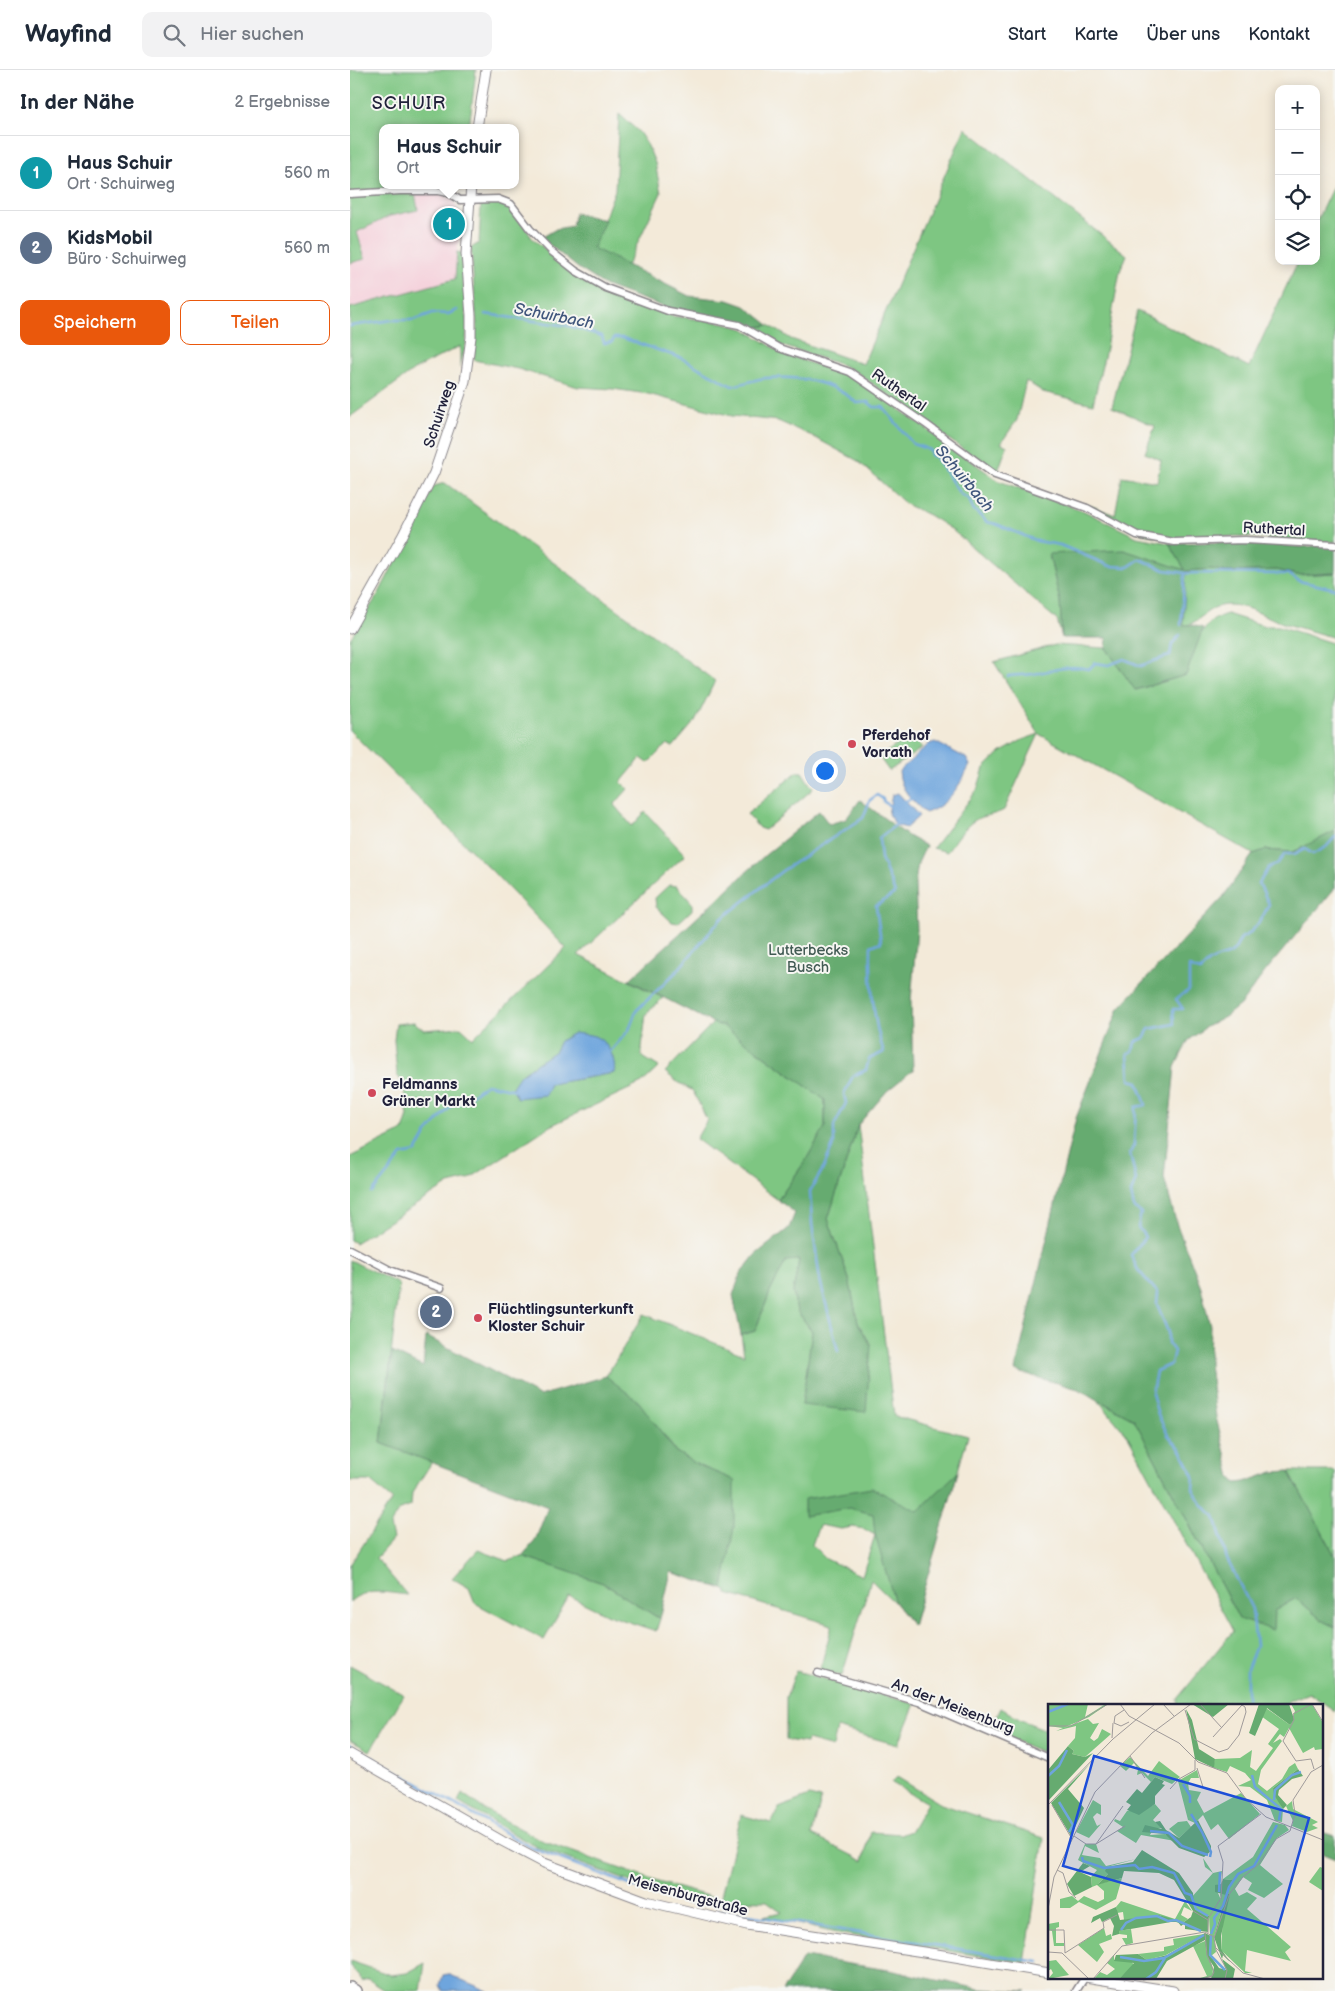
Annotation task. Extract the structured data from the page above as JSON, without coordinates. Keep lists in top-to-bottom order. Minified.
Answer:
{"streets":{"main road":["Schuirweg","Meisenburgstraße"],"street":["Ruthertal","An der Meisenburg"]},"crossings":[["Ruthertal","Schuirweg"]],"districts":["SCHUIR"],"water":["Schuirbach"],"parks":["Lutterbecks Busch"],"places":["Pferdehof Vorrath","Feldmanns Grüner Markt","Flüchtlingsunterkunft Kloster Schuir"],"page":{"header":"Wayfind","search":"Hier suchen","nav":["Start","Karte","Über uns","Kontakt"],"heading":["In der Nähe","2 Ergebnisse"],"map_buttons":["+","−"],"popup":["Haus Schuir","Ort"],"list":[{"mark":"1","name":"Haus Schuir","note":"Ort · Schuirweg","value":"560 m"},{"mark":"2","name":"KidsMobil","note":"Büro · Schuirweg","value":"560 m"}],"pins":["1","2"],"buttons":["Speichern","Teilen"]}}
